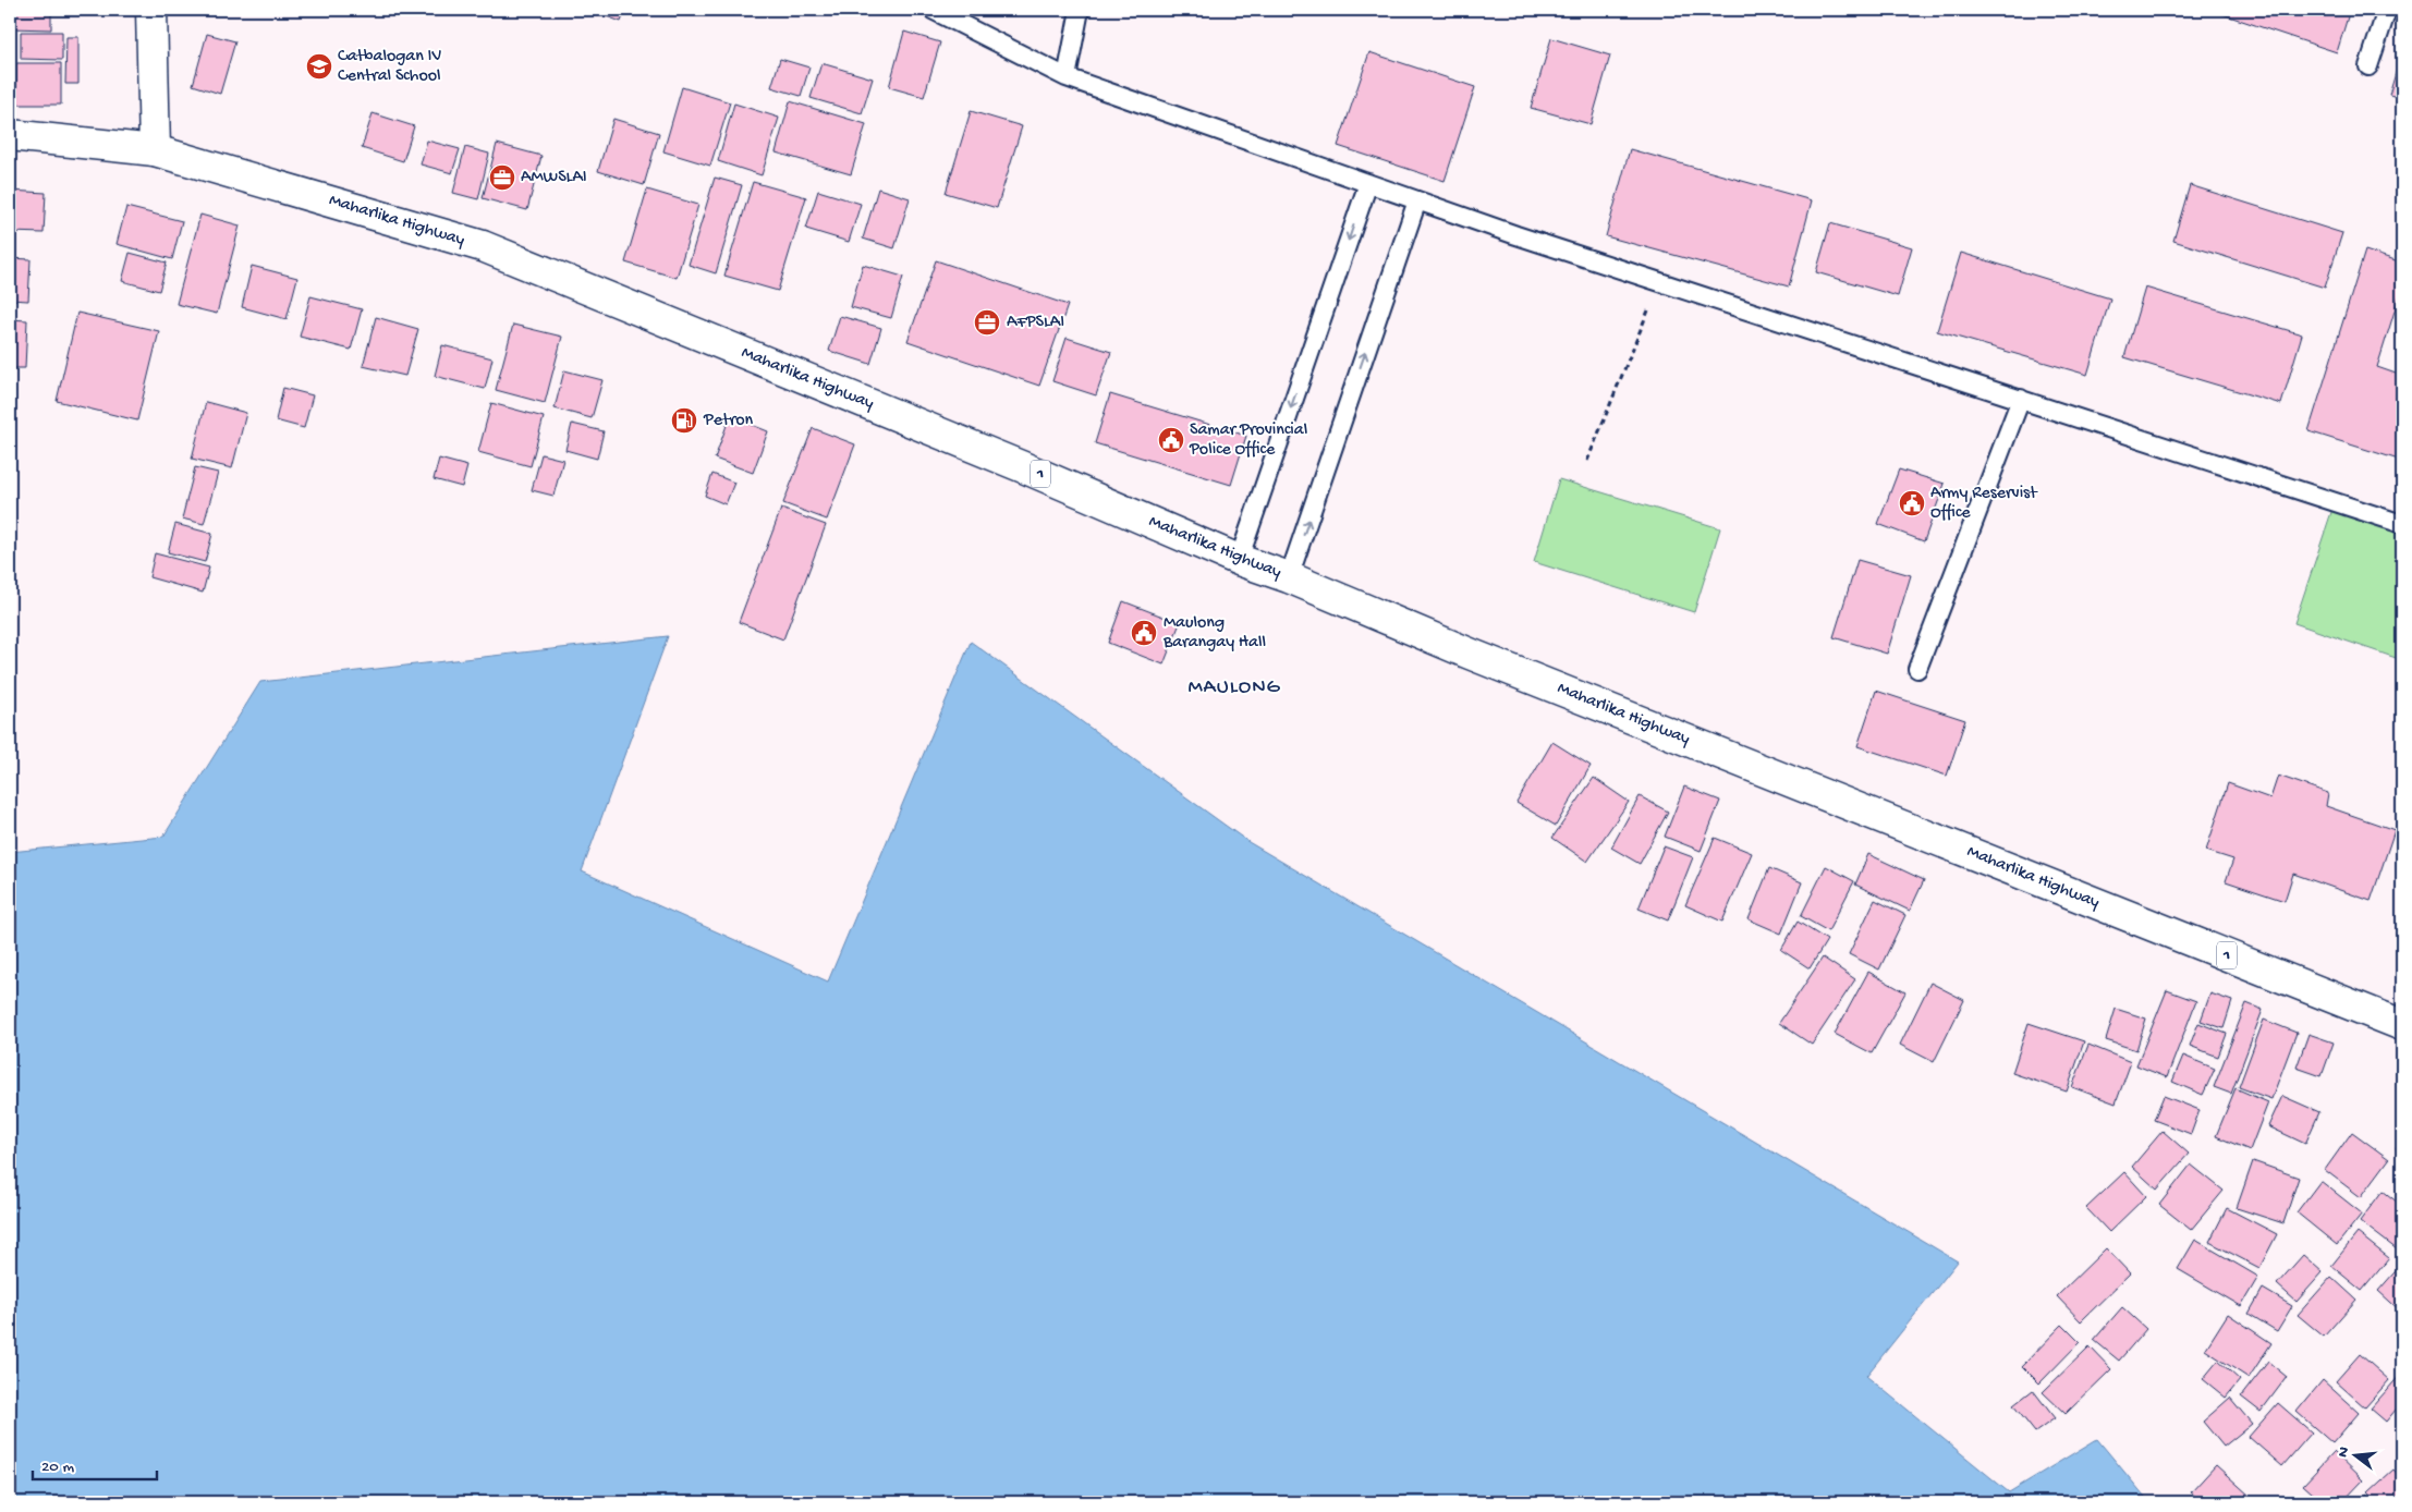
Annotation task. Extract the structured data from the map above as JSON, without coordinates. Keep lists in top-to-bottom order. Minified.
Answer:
{"streets":{"main road":["Maharlika Highway","1"]},"districts":["MAULONG"],"places":{"school or university":["Catbalogan IV Central School"],"office":["AMWSLAI","AFPSLAI"],"fuel station":["Petron"],"public building":["Samar Provincial Police Office","Army Reservist Office","Maulong Barangay Hall"]},"scale_bar":"20 m","north":"left"}
